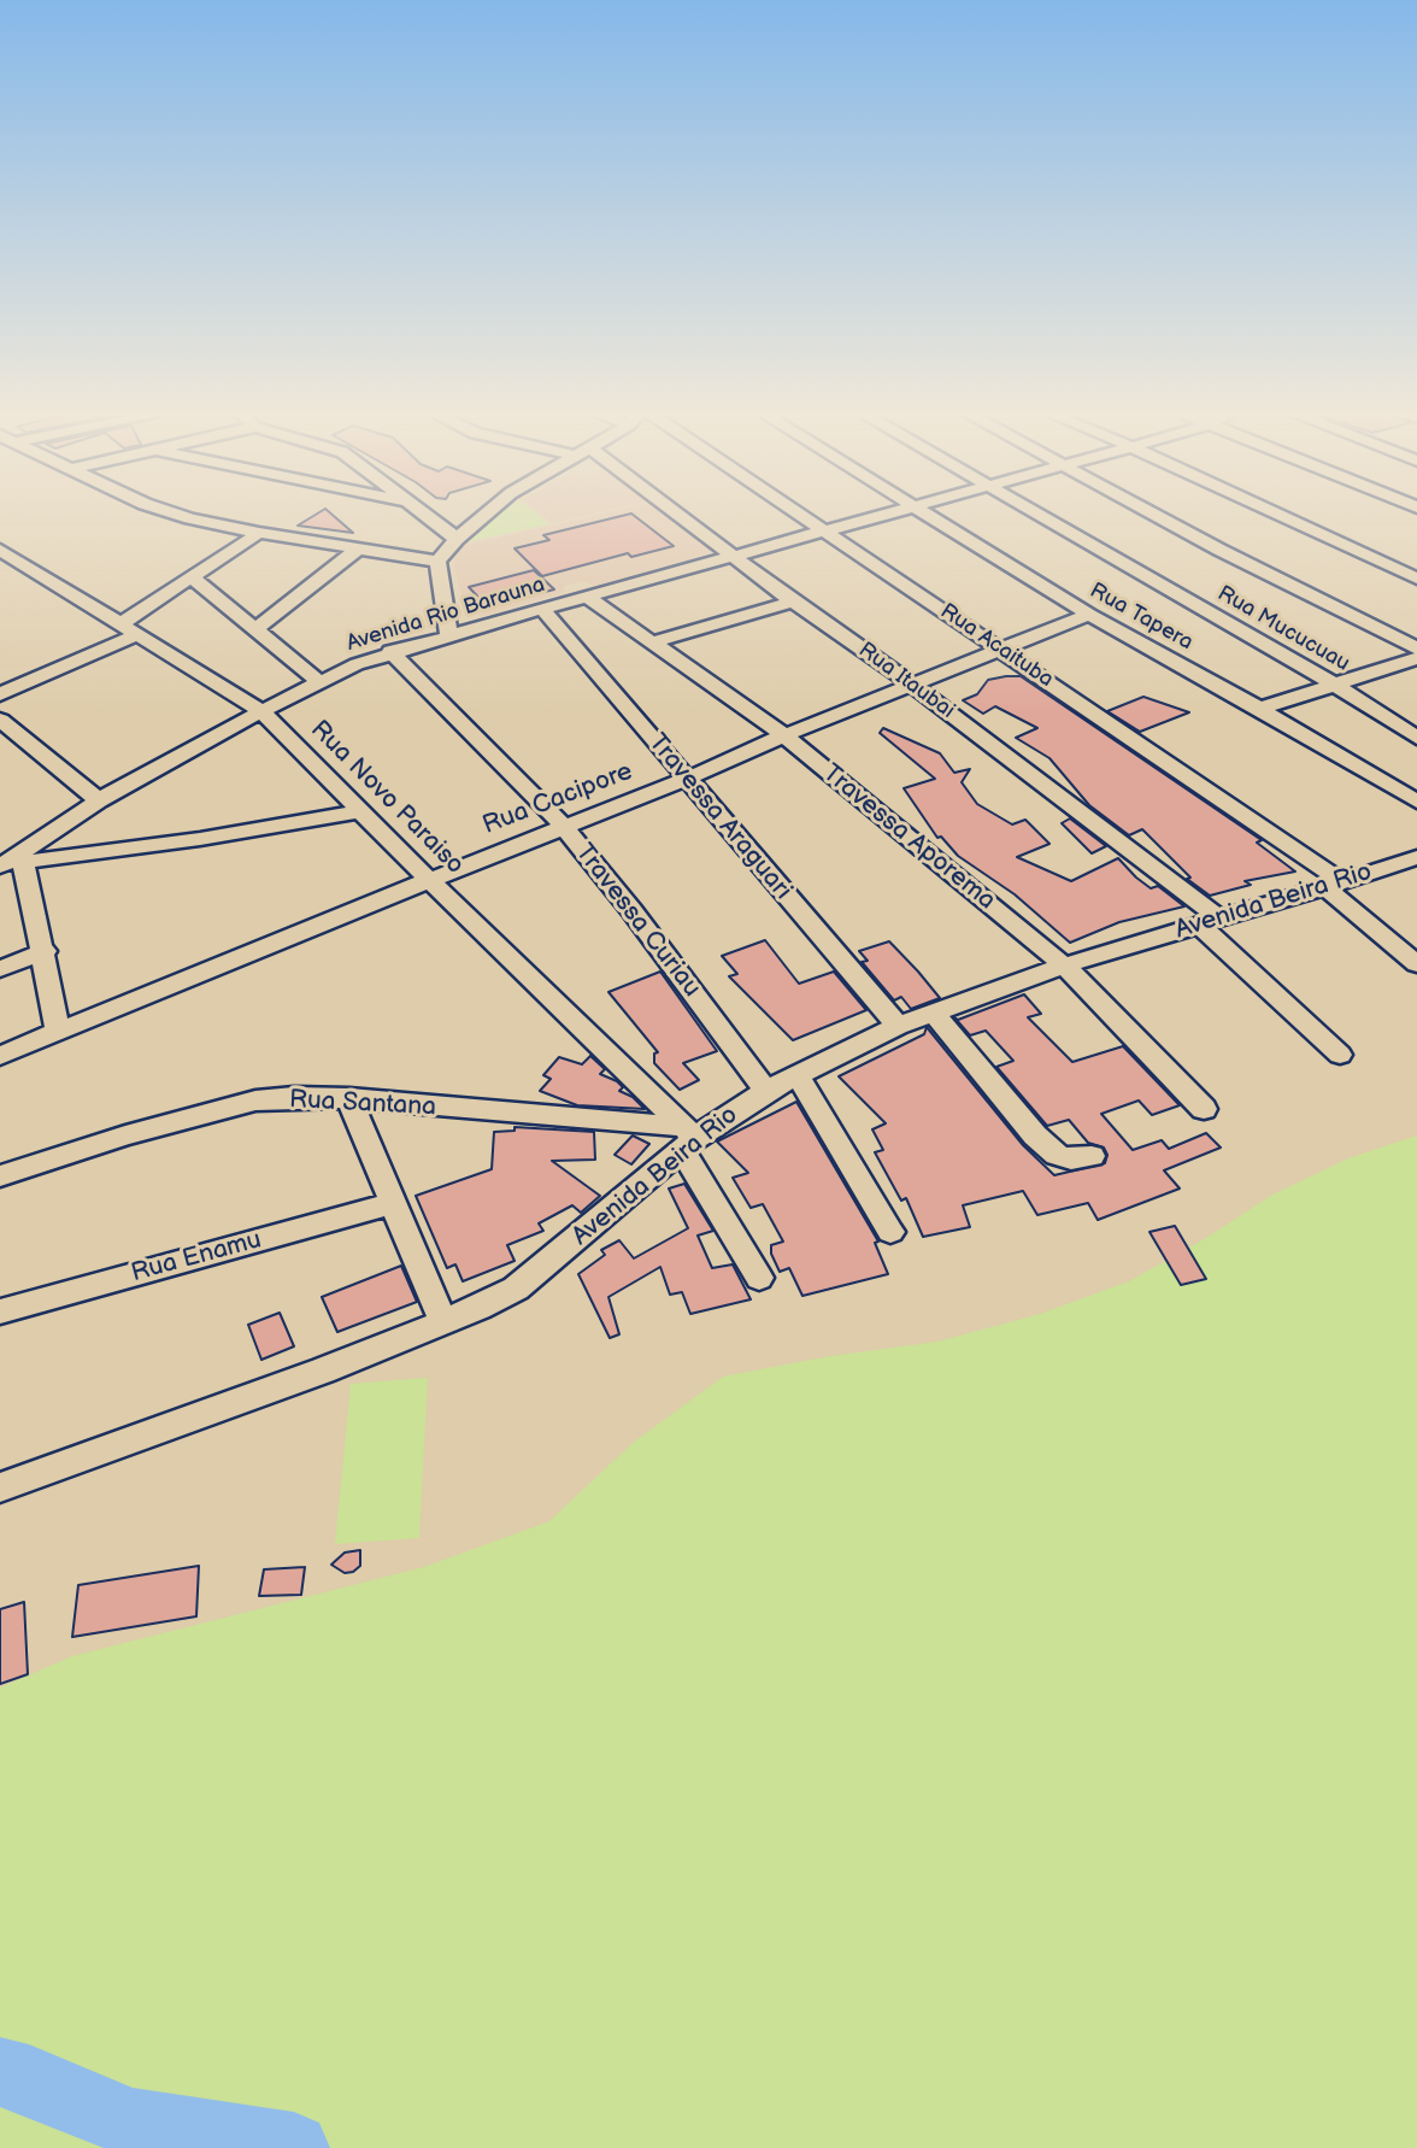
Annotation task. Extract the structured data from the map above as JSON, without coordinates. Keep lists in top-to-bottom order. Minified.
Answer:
{"streets":{"street":["Avenida Rio Barauna","Rua Tapera","Rua Mucucuau","Rua Acaituba","Rua Itaubai","Rua Novo Paraiso","Rua Cacipore","Travessa Araguari","Travessa Aporema","Avenida Beira Rio","Travessa Curiau","Rua Santana","Rua Enamu"]},"crossings":[["Avenida Rio Barauna","Rua Acaituba"],["Avenida Rio Barauna","Rua Itaubai"],["Avenida Rio Barauna","Rua Novo Paraiso"],["Avenida Rio Barauna","Travessa Araguari"],["Avenida Rio Barauna","Travessa Aporema"],["Avenida Rio Barauna","Travessa Curiau"],["Rua Tapera","Rua Cacipore"],["Rua Acaituba","Rua Cacipore"],["Rua Acaituba","Avenida Beira Rio"],["Rua Itaubai","Rua Cacipore"],["Rua Itaubai","Avenida Beira Rio"],["Rua Novo Paraiso","Rua Cacipore"],["Rua Novo Paraiso","Avenida Beira Rio"],["Rua Novo Paraiso","Rua Santana"],["Rua Cacipore","Travessa Araguari"],["Rua Cacipore","Travessa Aporema"],["Rua Cacipore","Travessa Curiau"],["Travessa Araguari","Avenida Beira Rio"],["Travessa Aporema","Avenida Beira Rio"],["Avenida Beira Rio","Travessa Curiau"],["Avenida Beira Rio","Rua Santana"]]}
